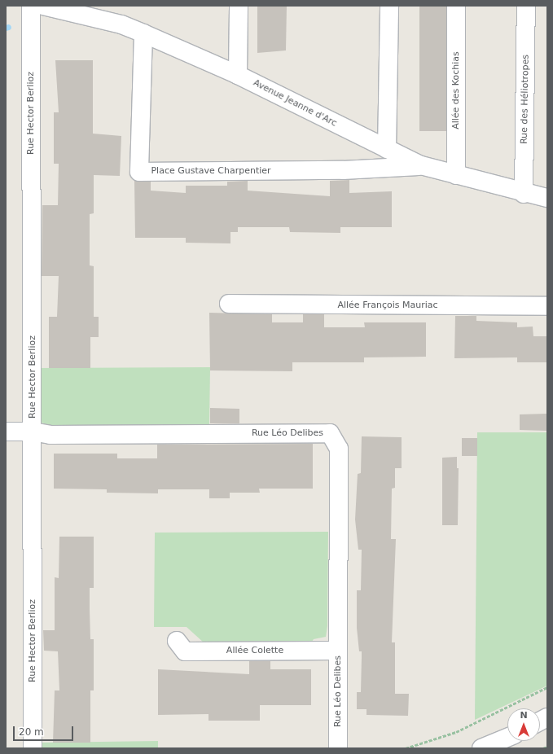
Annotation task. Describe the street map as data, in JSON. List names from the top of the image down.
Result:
{
  "streets": {
    "street": [
      "Allée des Kochias",
      "Rue des Héliotropes",
      "Avenue Jeanne d'Arc",
      "Rue Hector Berlioz",
      "Place Gustave Charpentier",
      "Allée François Mauriac",
      "Rue Léo Delibes",
      "Allée Colette"
    ]
  },
  "crossings": [
    ["Allée des Kochias", "Avenue Jeanne d'Arc"],
    ["Rue des Héliotropes", "Avenue Jeanne d'Arc"],
    ["Avenue Jeanne d'Arc", "Place Gustave Charpentier"],
    ["Rue Hector Berlioz", "Rue Léo Delibes"],
    ["Rue Léo Delibes", "Allée Colette"]
  ],
  "scale_bar": "20 m",
  "north": "top"
}
